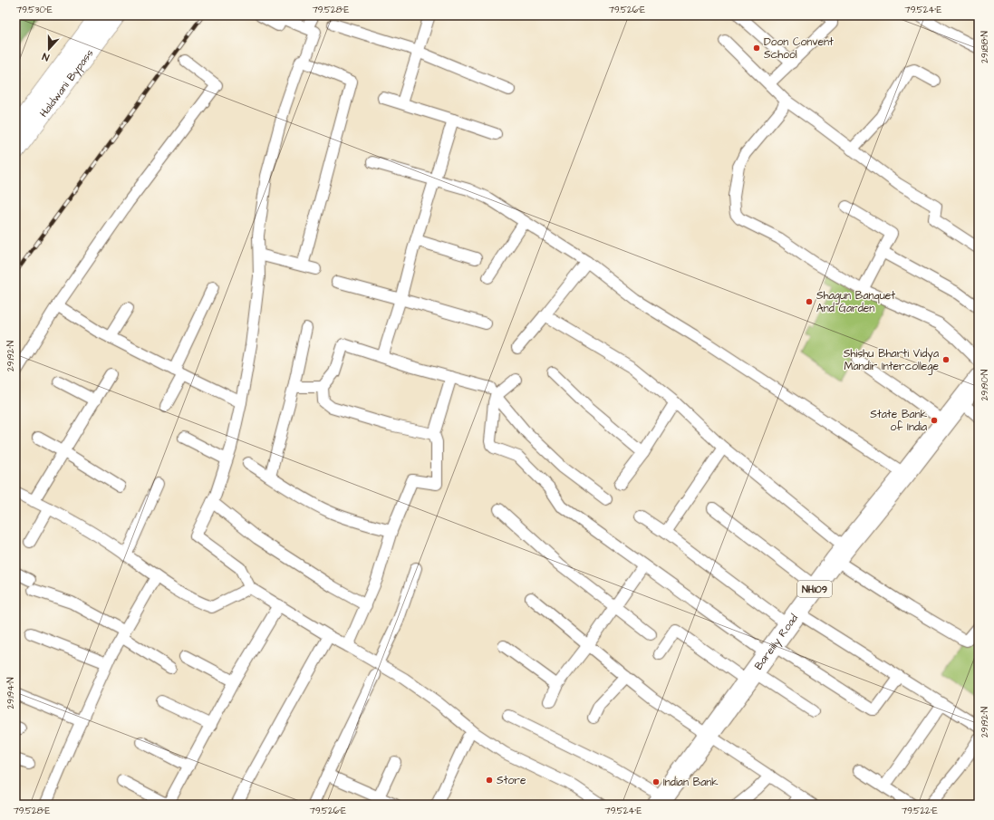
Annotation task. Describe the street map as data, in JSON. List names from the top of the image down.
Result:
{
  "streets": {
    "highway": ["NH109", "Bareilly Road"],
    "main road": ["Haldwani Bypass"]
  },
  "places": [
    "Doon Convent School",
    "Shagun Banquet And Garden",
    "Shishu Bharti Vidya Mandir Intercollege",
    "State Bank of India",
    "Store",
    "Indian Bank"
  ],
  "north": "bottom",
  "coordinates": [
    "79.530°E",
    "79.528°E",
    "79.526°E",
    "79.524°E",
    "29.188°N",
    "29.192°N",
    "29.190°N",
    "29.194°N",
    "79.522°E"
  ]
}
